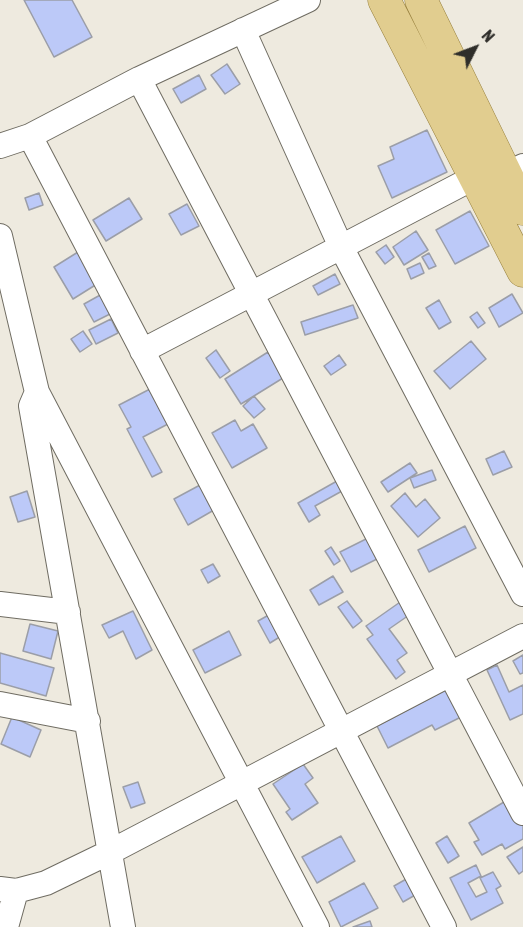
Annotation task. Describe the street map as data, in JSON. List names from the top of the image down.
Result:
{
  "north": "top right"
}
